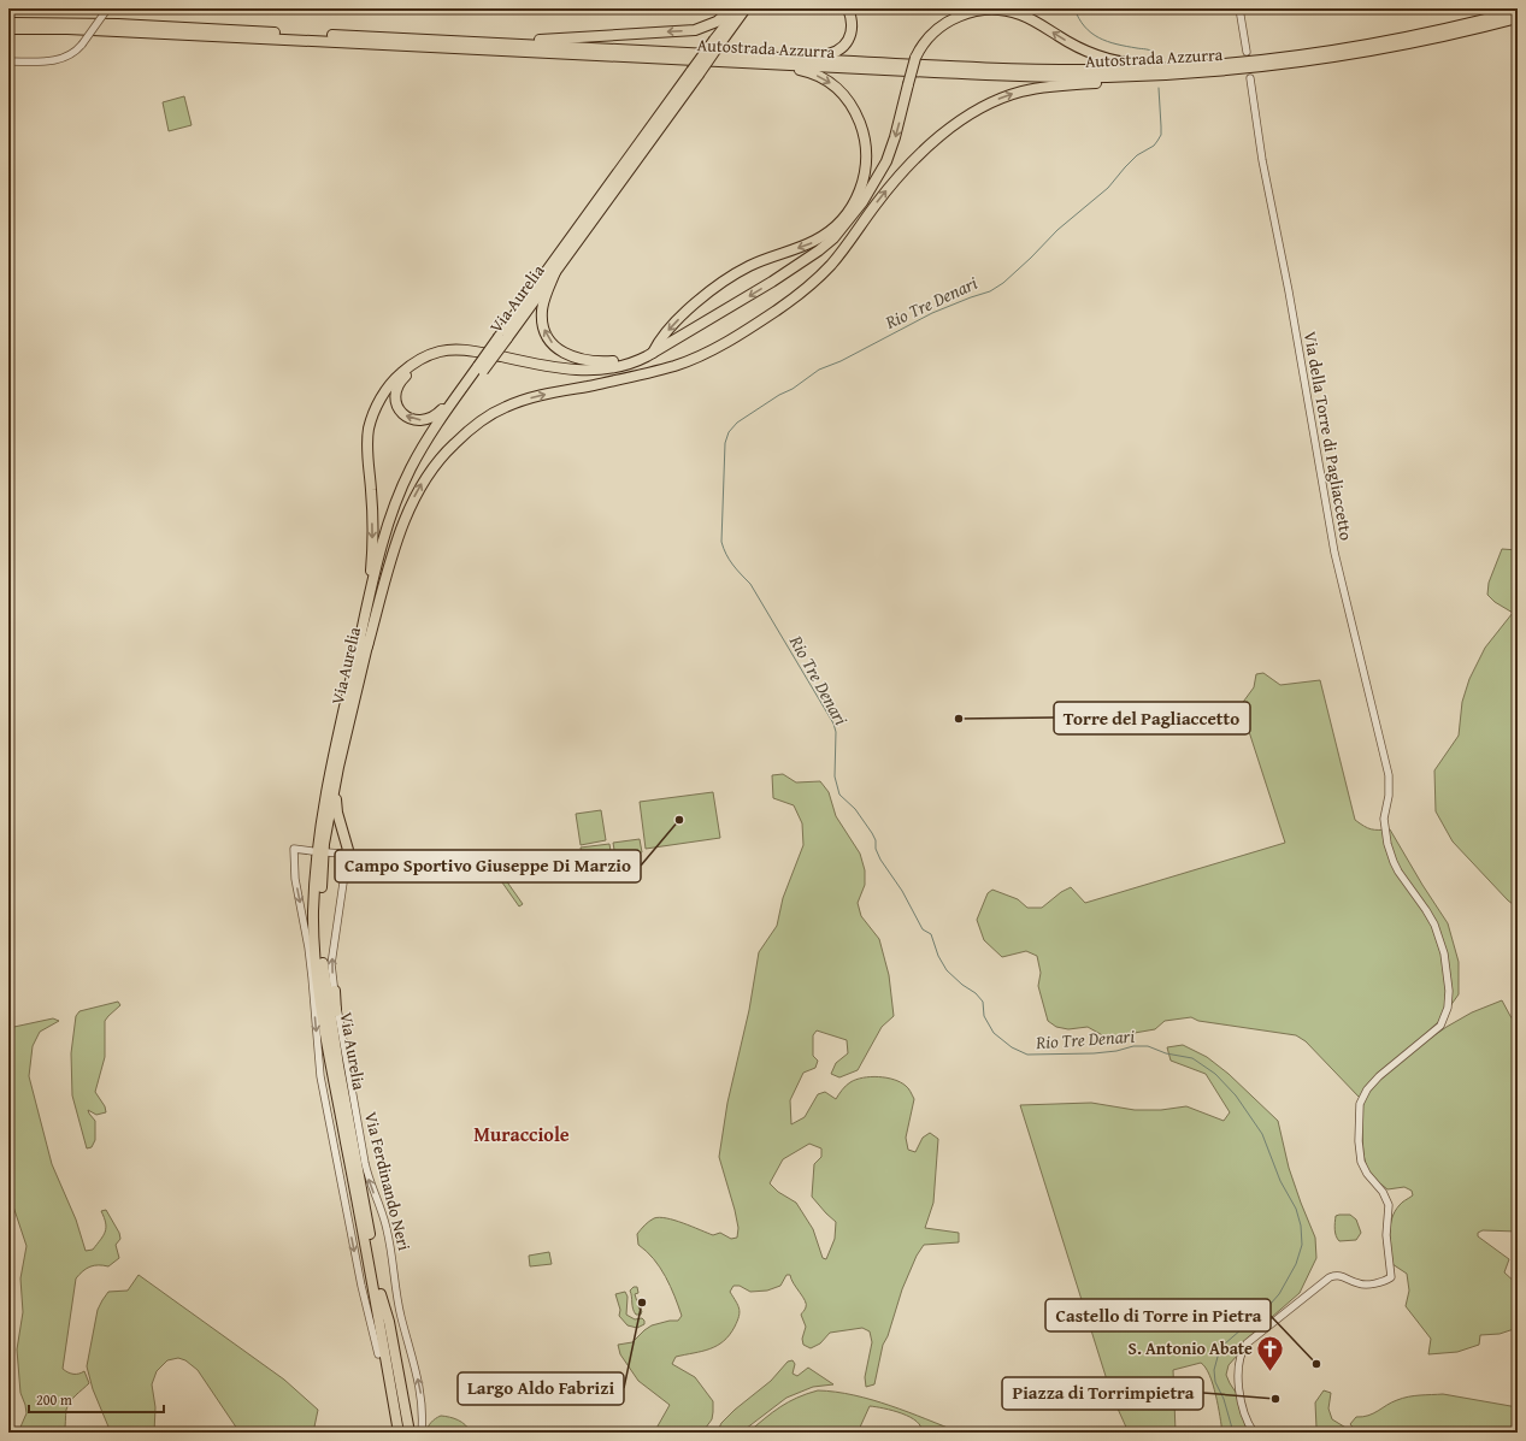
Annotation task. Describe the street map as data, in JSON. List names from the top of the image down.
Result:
{
  "streets": {
    "highway": ["Autostrada Azzurra", "Via Aurelia"],
    "street": ["Via della Torre di Pagliaccetto", "Via Ferdinando Neri"]
  },
  "districts": ["Muracciole"],
  "water": ["Rio Tre Denari"],
  "places": {
    "other": [
      "Torre del Pagliaccetto",
      "Campo Sportivo Giuseppe Di Marzio",
      "Largo Aldo Fabrizi",
      "Castello di Torre in Pietra",
      "Piazza di Torrimpietra"
    ],
    "church": ["S. Antonio Abate"]
  },
  "scale_bar": "200 m"
}
